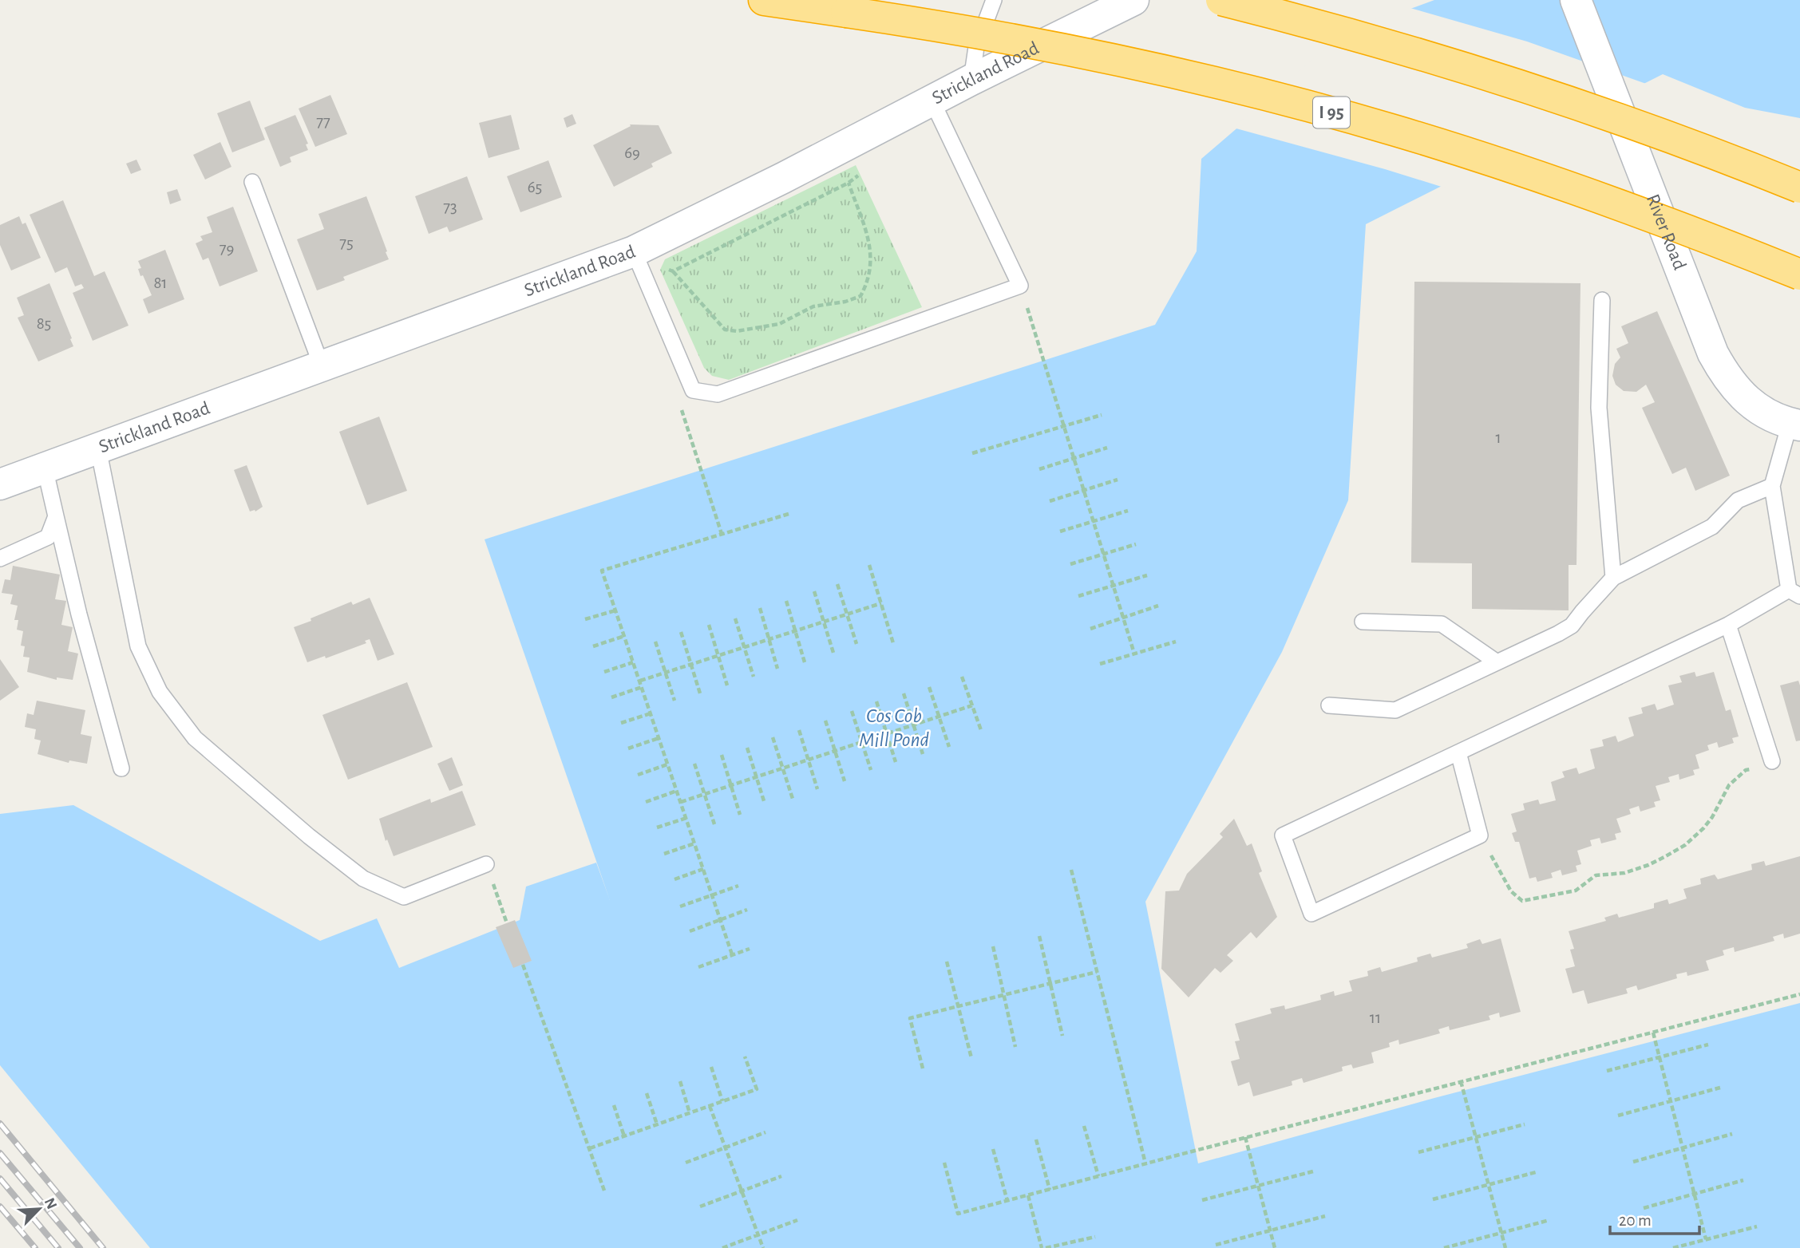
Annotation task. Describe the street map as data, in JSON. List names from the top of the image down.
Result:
{
  "streets": {
    "highway": ["I 95"],
    "main road": ["Strickland Road", "River Road"]
  },
  "water": ["Cos Cob Mill Pond"],
  "house_numbers": [
    "77",
    "69",
    "65",
    "73",
    "75",
    "79",
    "81",
    "85",
    "1",
    "11"
  ],
  "scale_bar": "20 m",
  "north": "top right"
}
